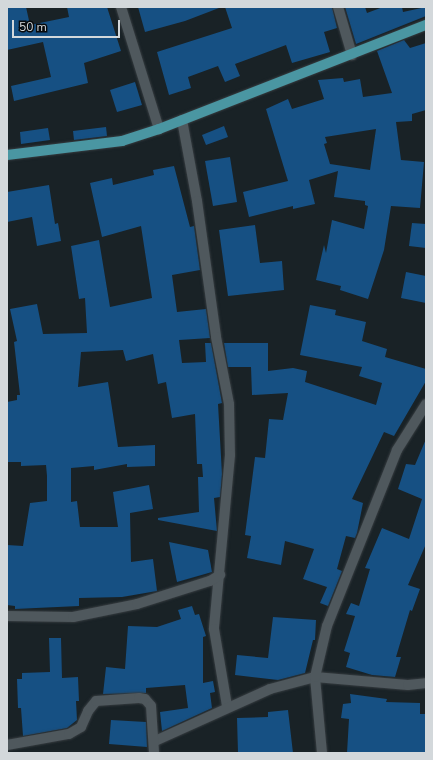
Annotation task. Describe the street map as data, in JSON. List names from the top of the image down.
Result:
{
  "scale_bar": "50 m"
}
